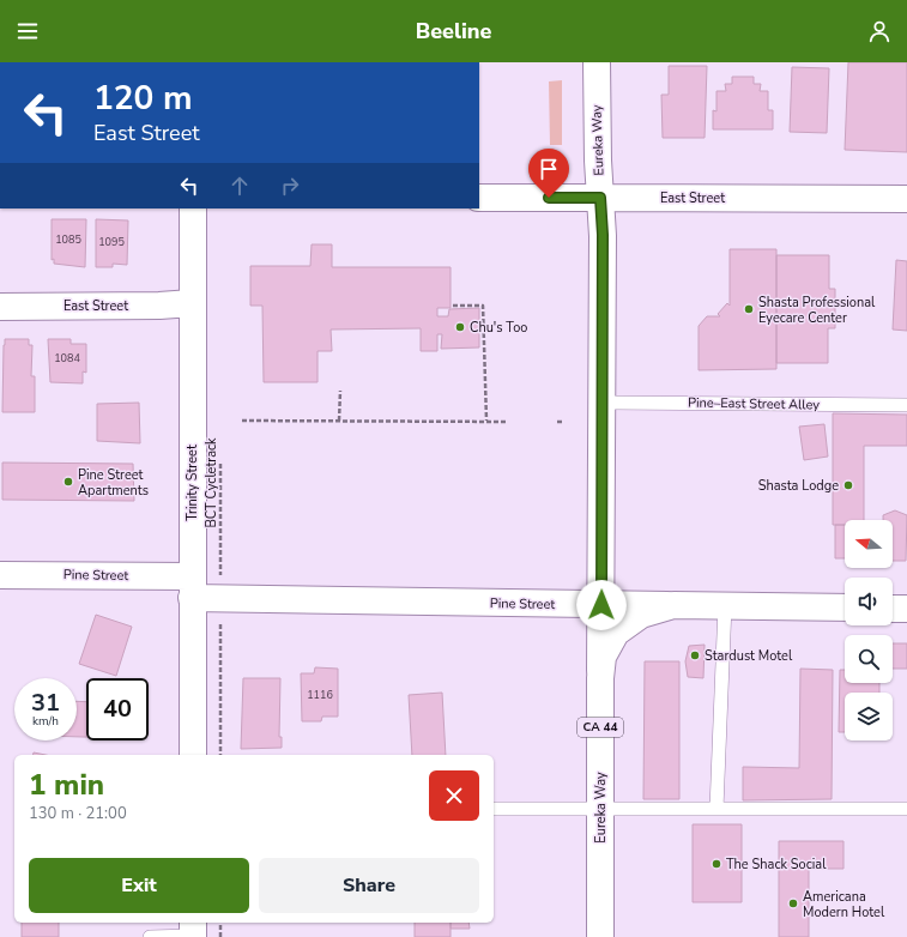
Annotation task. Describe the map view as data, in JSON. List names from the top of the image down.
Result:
{
  "streets": {
    "main road": [
      "Eureka Way",
      "East Street",
      "Trinity Street",
      "Pine Street",
      "CA 44"
    ],
    "lane": ["Pine–East Street Alley"],
    "path": ["BCT Cycletrack"]
  },
  "crossings": [
    ["Eureka Way", "East Street"],
    ["Eureka Way", "Pine–East Street Alley"],
    ["Eureka Way", "Pine Street"],
    ["East Street", "Trinity Street"],
    ["Trinity Street", "Pine Street"],
    ["BCT Cycletrack", "Pine Street"]
  ],
  "places": [
    "Shasta Professional Eyecare Center",
    "Chu's Too",
    "Pine Street Apartments",
    "Shasta Lodge",
    "Stardust Motel",
    "The Shack Social",
    "Americana Modern Hotel"
  ],
  "house_numbers": [
    "1085",
    "1095",
    "1084",
    "1116"
  ],
  "north": "left",
  "page": {
    "header": "Beeline",
    "turn": ["120 m", "East Street"],
    "speed": "31 km/h",
    "limit": "40",
    "heading": ["1 min", "130 m · 21:00"],
    "buttons": ["Exit", "Share"]
  }
}
